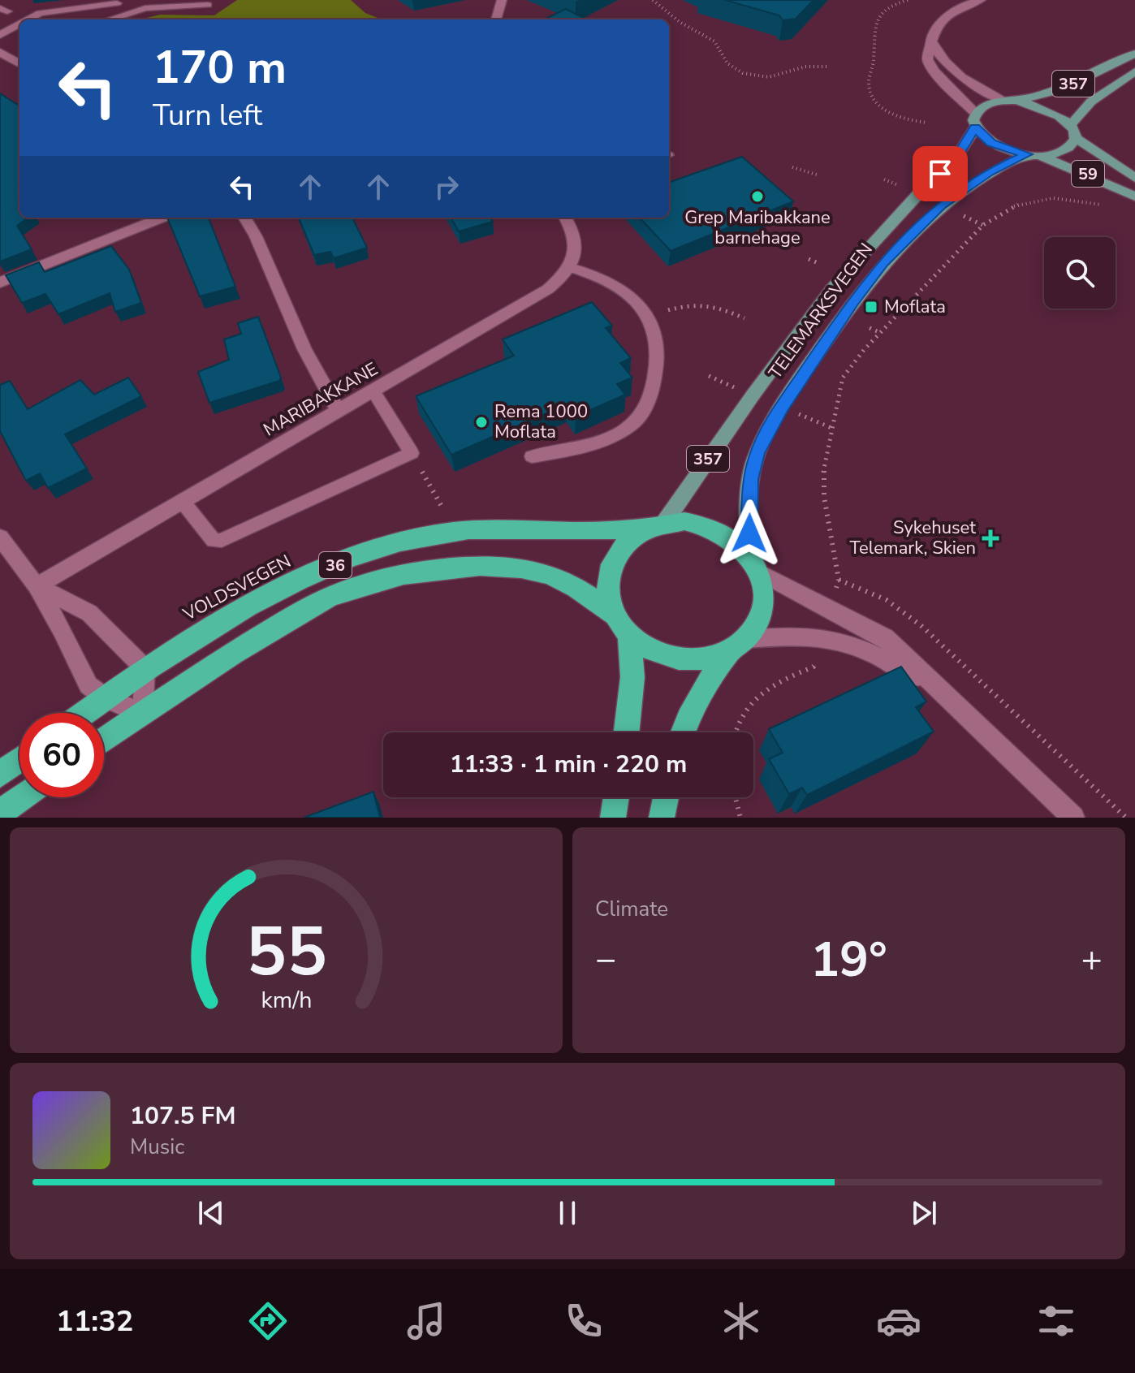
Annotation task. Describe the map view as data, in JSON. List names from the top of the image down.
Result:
{
  "streets": {
    "highway": ["36", "VOLDSVEGEN"],
    "main road": ["357", "59", "TELEMARKSVEGEN"],
    "street": ["MARIBAKKANE"]
  },
  "crossings": [
    ["357", "59"],
    ["357", "TELEMARKSVEGEN"],
    ["59", "TELEMARKSVEGEN"],
    ["TELEMARKSVEGEN", "36"],
    ["TELEMARKSVEGEN", "VOLDSVEGEN"],
    ["36", "VOLDSVEGEN"]
  ],
  "places": {
    "other": ["Grep Maribakkane barnehage", "Rema 1000 Moflata"],
    "transit": ["Moflata"],
    "health": ["Sykehuset Telemark, Skien"]
  },
  "page": {
    "turn": ["170 m", "Turn left"],
    "limit": "60",
    "trip": "11:33 · 1 min · 220 m",
    "tile": "Climate",
    "heat": ["−", "19°", "+"],
    "song": ["107.5 FM", "Music"],
    "tabs": "11:32",
    "gauge": ["55", "km/h"]
  }
}
